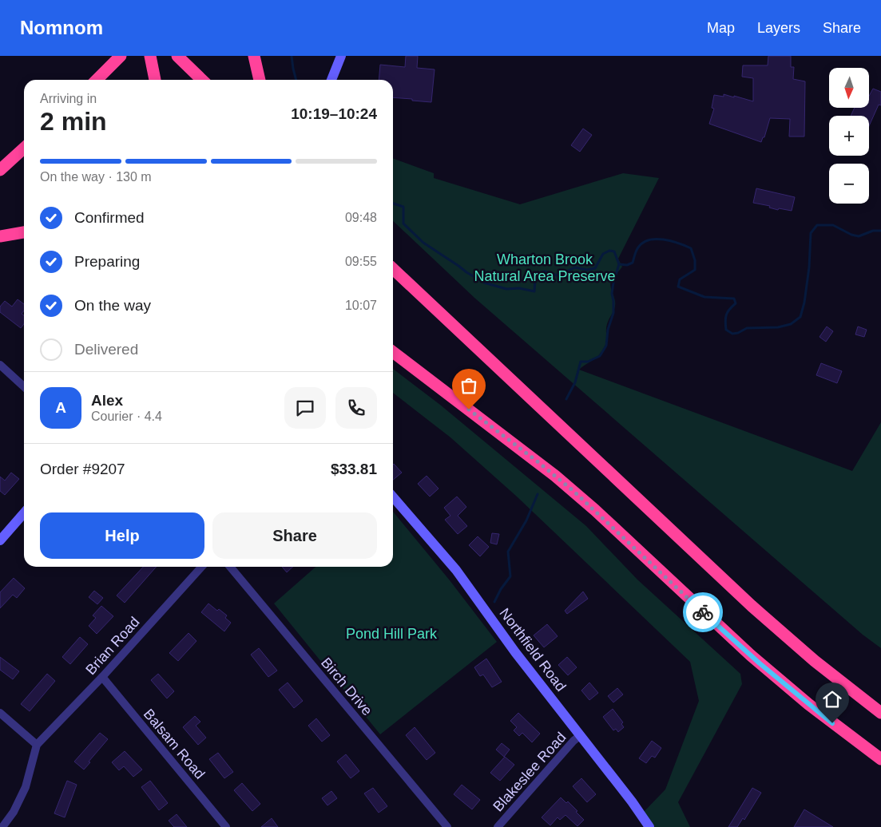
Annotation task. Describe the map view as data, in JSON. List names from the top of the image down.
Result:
{
  "streets": {
    "street": [
      "Brian Road",
      "Northfield Road",
      "Birch Drive",
      "Balsam Road",
      "Blakeslee Road"
    ]
  },
  "crossings": [
    ["Brian Road", "Balsam Road"],
    ["Northfield Road", "Blakeslee Road"]
  ],
  "parks": ["Wharton Brook Natural Area Preserve", "Pond Hill Park"],
  "north": "bottom",
  "page": {
    "header": "Nomnom",
    "nav": ["Map", "Layers", "Share"],
    "map_buttons": ["+", "−"],
    "heading": ["2 min", "Arriving in", "10:19–10:24"],
    "panel": [
      "Alex",
      "Courier · 4.4",
      "Order #9207",
      "$33.81"
    ],
    "bar": "On the way · 130 m",
    "list": [
      ["Confirmed", "09:48"],
      ["Preparing", "09:55"],
      ["On the way", "10:07"],
      "Delivered"
    ],
    "round": "A",
    "buttons": ["Help", "Share"]
  }
}
